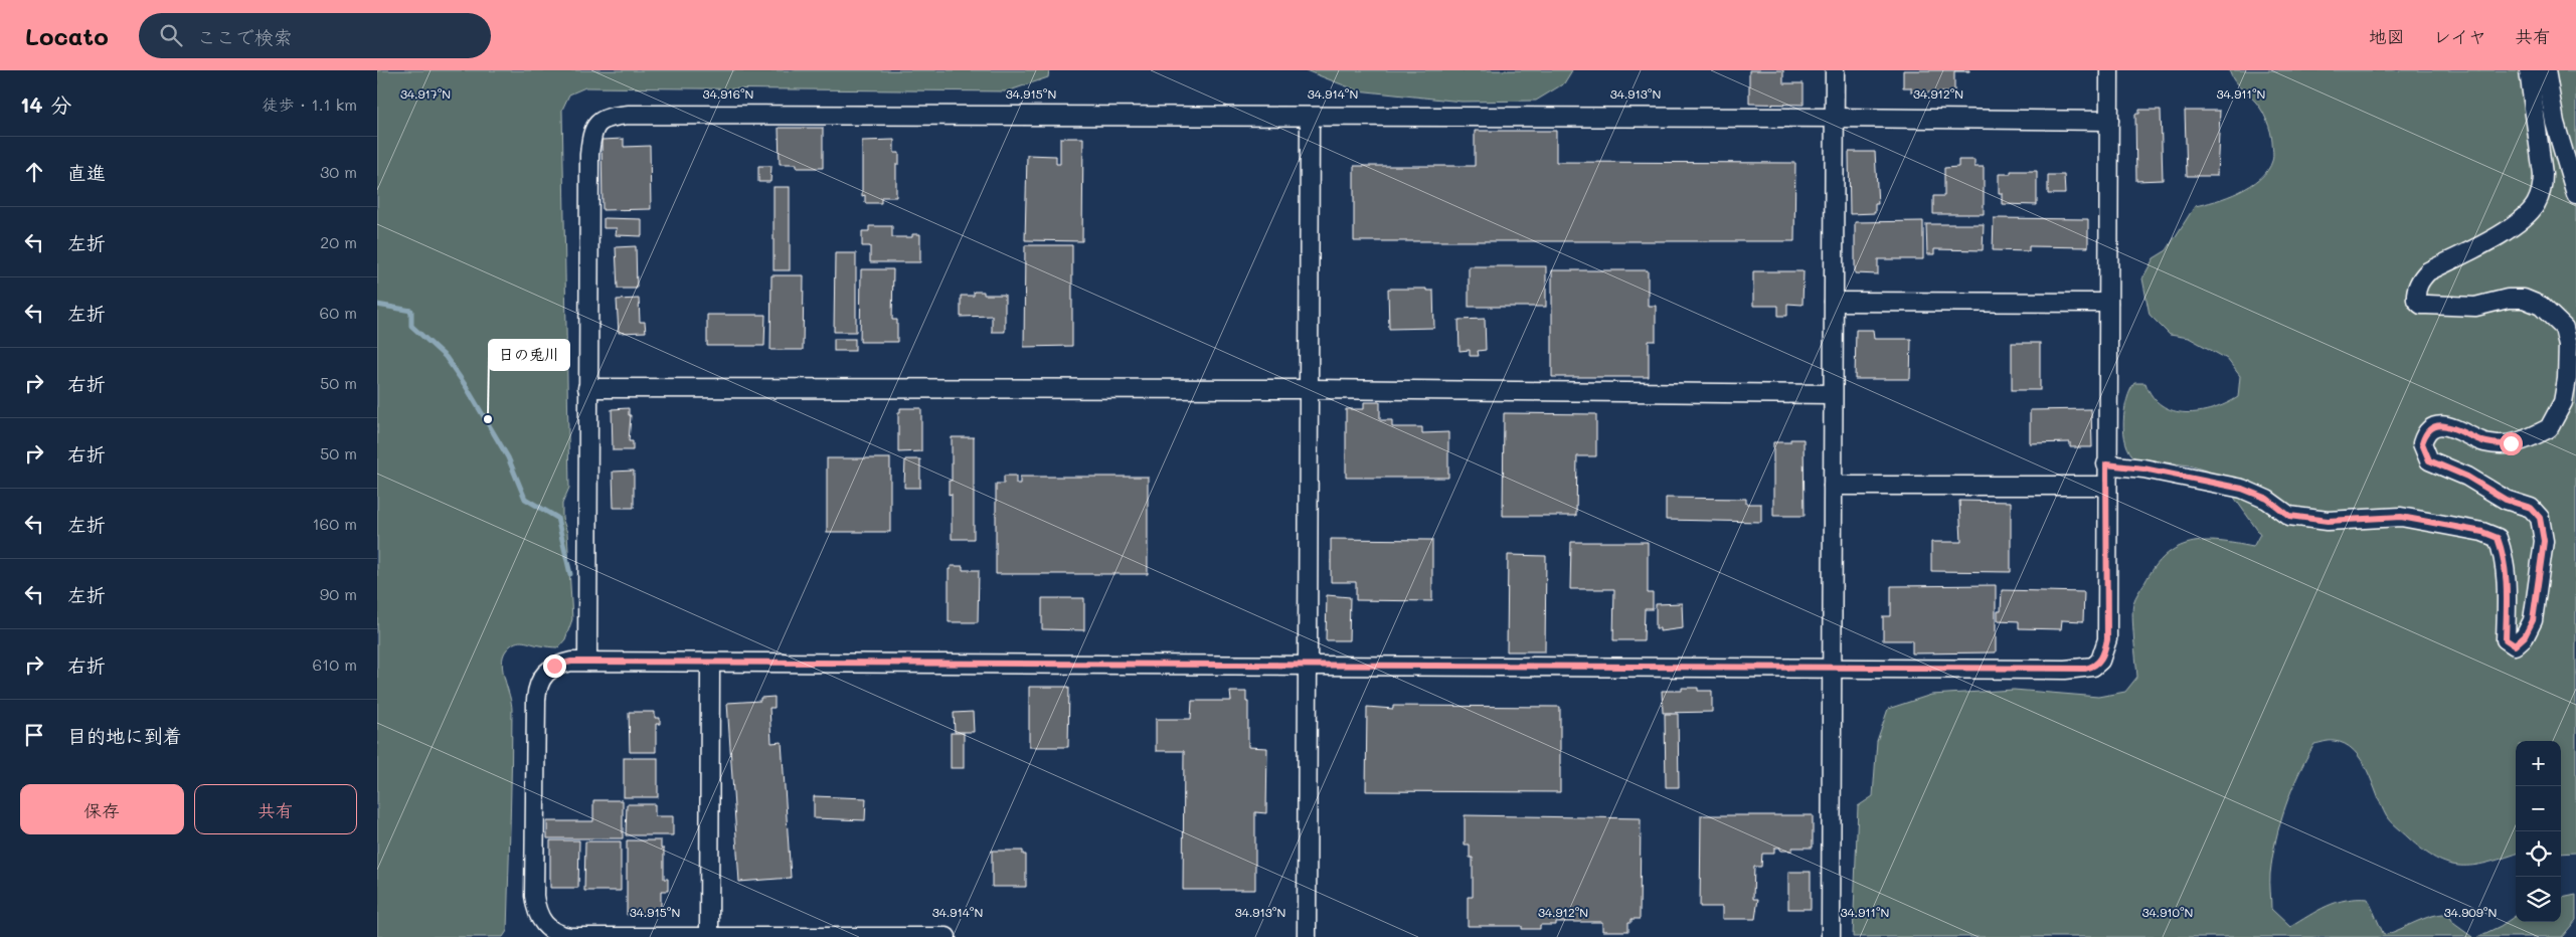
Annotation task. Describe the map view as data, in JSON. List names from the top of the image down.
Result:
{
  "places": ["日の兎川"],
  "page": {
    "header": "Locato",
    "search": "ここで検索",
    "nav": ["地図", "レイヤ", "共有"],
    "heading": ["14 分", "徒歩 · 1.1 km"],
    "list": [
      ["直進", "30 m"],
      ["左折", "20 m"],
      ["左折", "60 m"],
      ["右折", "50 m"],
      ["右折", "50 m"],
      ["左折", "160 m"],
      ["左折", "90 m"],
      ["右折", "610 m"],
      "目的地に到着"
    ],
    "map_buttons": ["+", "−"],
    "buttons": ["保存", "共有"]
  },
  "coordinates": [
    "34.915°N",
    "34.914°N",
    "34.913°N",
    "34.911°N",
    "34.917°N",
    "34.916°N",
    "34.912°N",
    "34.910°N",
    "34.909°N"
  ]
}
